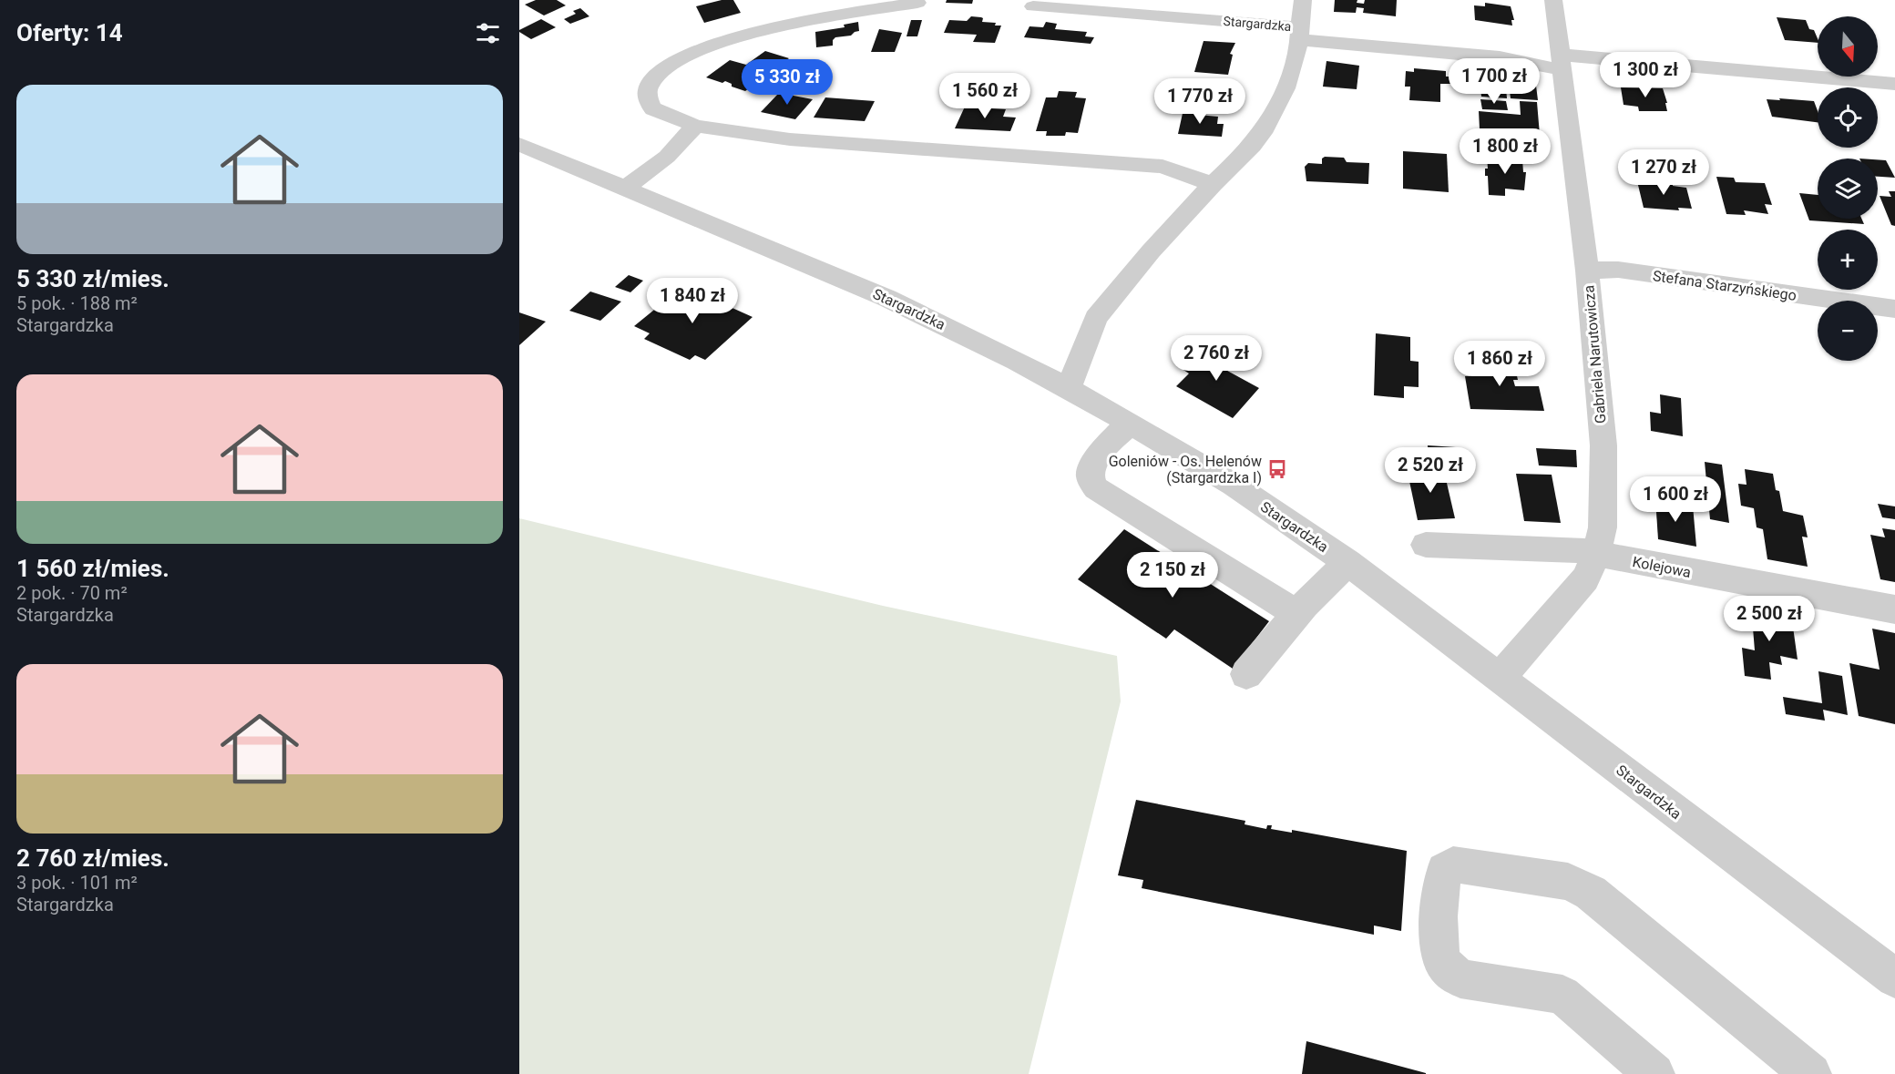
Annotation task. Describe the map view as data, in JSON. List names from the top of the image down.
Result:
{
  "streets": {
    "street": [
      "Stargardzka",
      "Stefana Starzyńskiego",
      "Gabriela Narutowicza",
      "Kolejowa"
    ]
  },
  "crossings": [
    ["Stargardzka", "Gabriela Narutowicza"],
    ["Stefana Starzyńskiego", "Gabriela Narutowicza"],
    ["Gabriela Narutowicza", "Kolejowa"]
  ],
  "places": {
    "bus stop": ["Goleniów - Os. Helenów (Stargardzka I)"]
  },
  "north": "bottom",
  "page": {
    "heading": "Oferty: 14",
    "map_buttons": ["+", "−"],
    "price": [
      "1 300 zł",
      "1 700 zł",
      "5 330 zł",
      "1 560 zł",
      "1 770 zł",
      "1 800 zł",
      "1 270 zł",
      "1 840 zł",
      "2 760 zł",
      "1 860 zł",
      "2 520 zł",
      "1 600 zł",
      "2 150 zł",
      "2 500 zł"
    ],
    "list": [
      {
        "name": "5 330 zł/mies.",
        "note": "5 pok. · 188 m² · Stargardzka"
      },
      {
        "name": "1 560 zł/mies.",
        "note": "2 pok. · 70 m² · Stargardzka"
      },
      {
        "name": "2 760 zł/mies.",
        "note": "3 pok. · 101 m² · Stargardzka"
      }
    ]
  }
}
